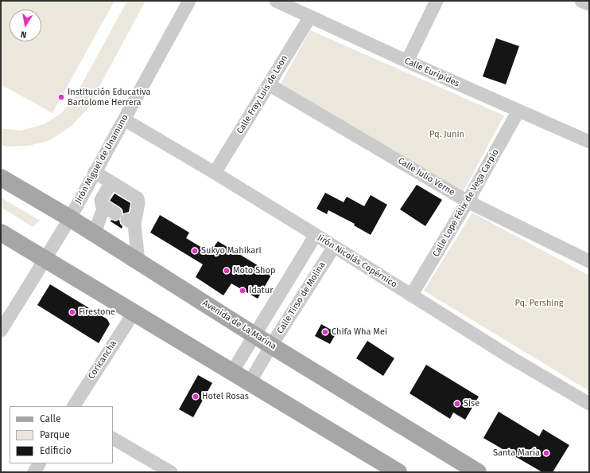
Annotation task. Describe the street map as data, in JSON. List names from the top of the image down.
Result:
{
  "streets": {
    "main road": ["Avenida de La Marina"],
    "street": [
      "Calle Euripides",
      "Calle Fray Luis de Leon",
      "Jirón Miguel de Unamuno",
      "Calle Julio Verne",
      "Calle Lope Félix de Vega Carpio",
      "Jirón Nicolás Copérnico",
      "Calle Tirso de Molina",
      "Coricancha"
    ]
  },
  "crossings": [
    ["Calle Euripides", "Calle Fray Luis de Leon"],
    ["Calle Euripides", "Calle Lope Félix de Vega Carpio"],
    ["Calle Fray Luis de Leon", "Calle Julio Verne"],
    ["Calle Fray Luis de Leon", "Jirón Nicolás Copérnico"],
    ["Jirón Miguel de Unamuno", "Jirón Nicolás Copérnico"],
    ["Jirón Miguel de Unamuno", "Avenida de La Marina"],
    ["Calle Julio Verne", "Calle Lope Félix de Vega Carpio"],
    ["Calle Lope Félix de Vega Carpio", "Jirón Nicolás Copérnico"],
    ["Jirón Nicolás Copérnico", "Calle Tirso de Molina"],
    ["Calle Tirso de Molina", "Avenida de La Marina"]
  ],
  "parks": ["Pq. Junin", "Pq. Pershing"],
  "places": [
    "Institución Educativa Bartolome Herrera",
    "Sukyo Mahikari",
    "Moto Shop",
    "Idatur",
    "Firestone",
    "Chifa Wha Mei",
    "Hotel Rosas",
    "Sise",
    "Santa María"
  ],
  "legend": ["Calle", "Parque", "Edificio"],
  "north": "bottom"
}
